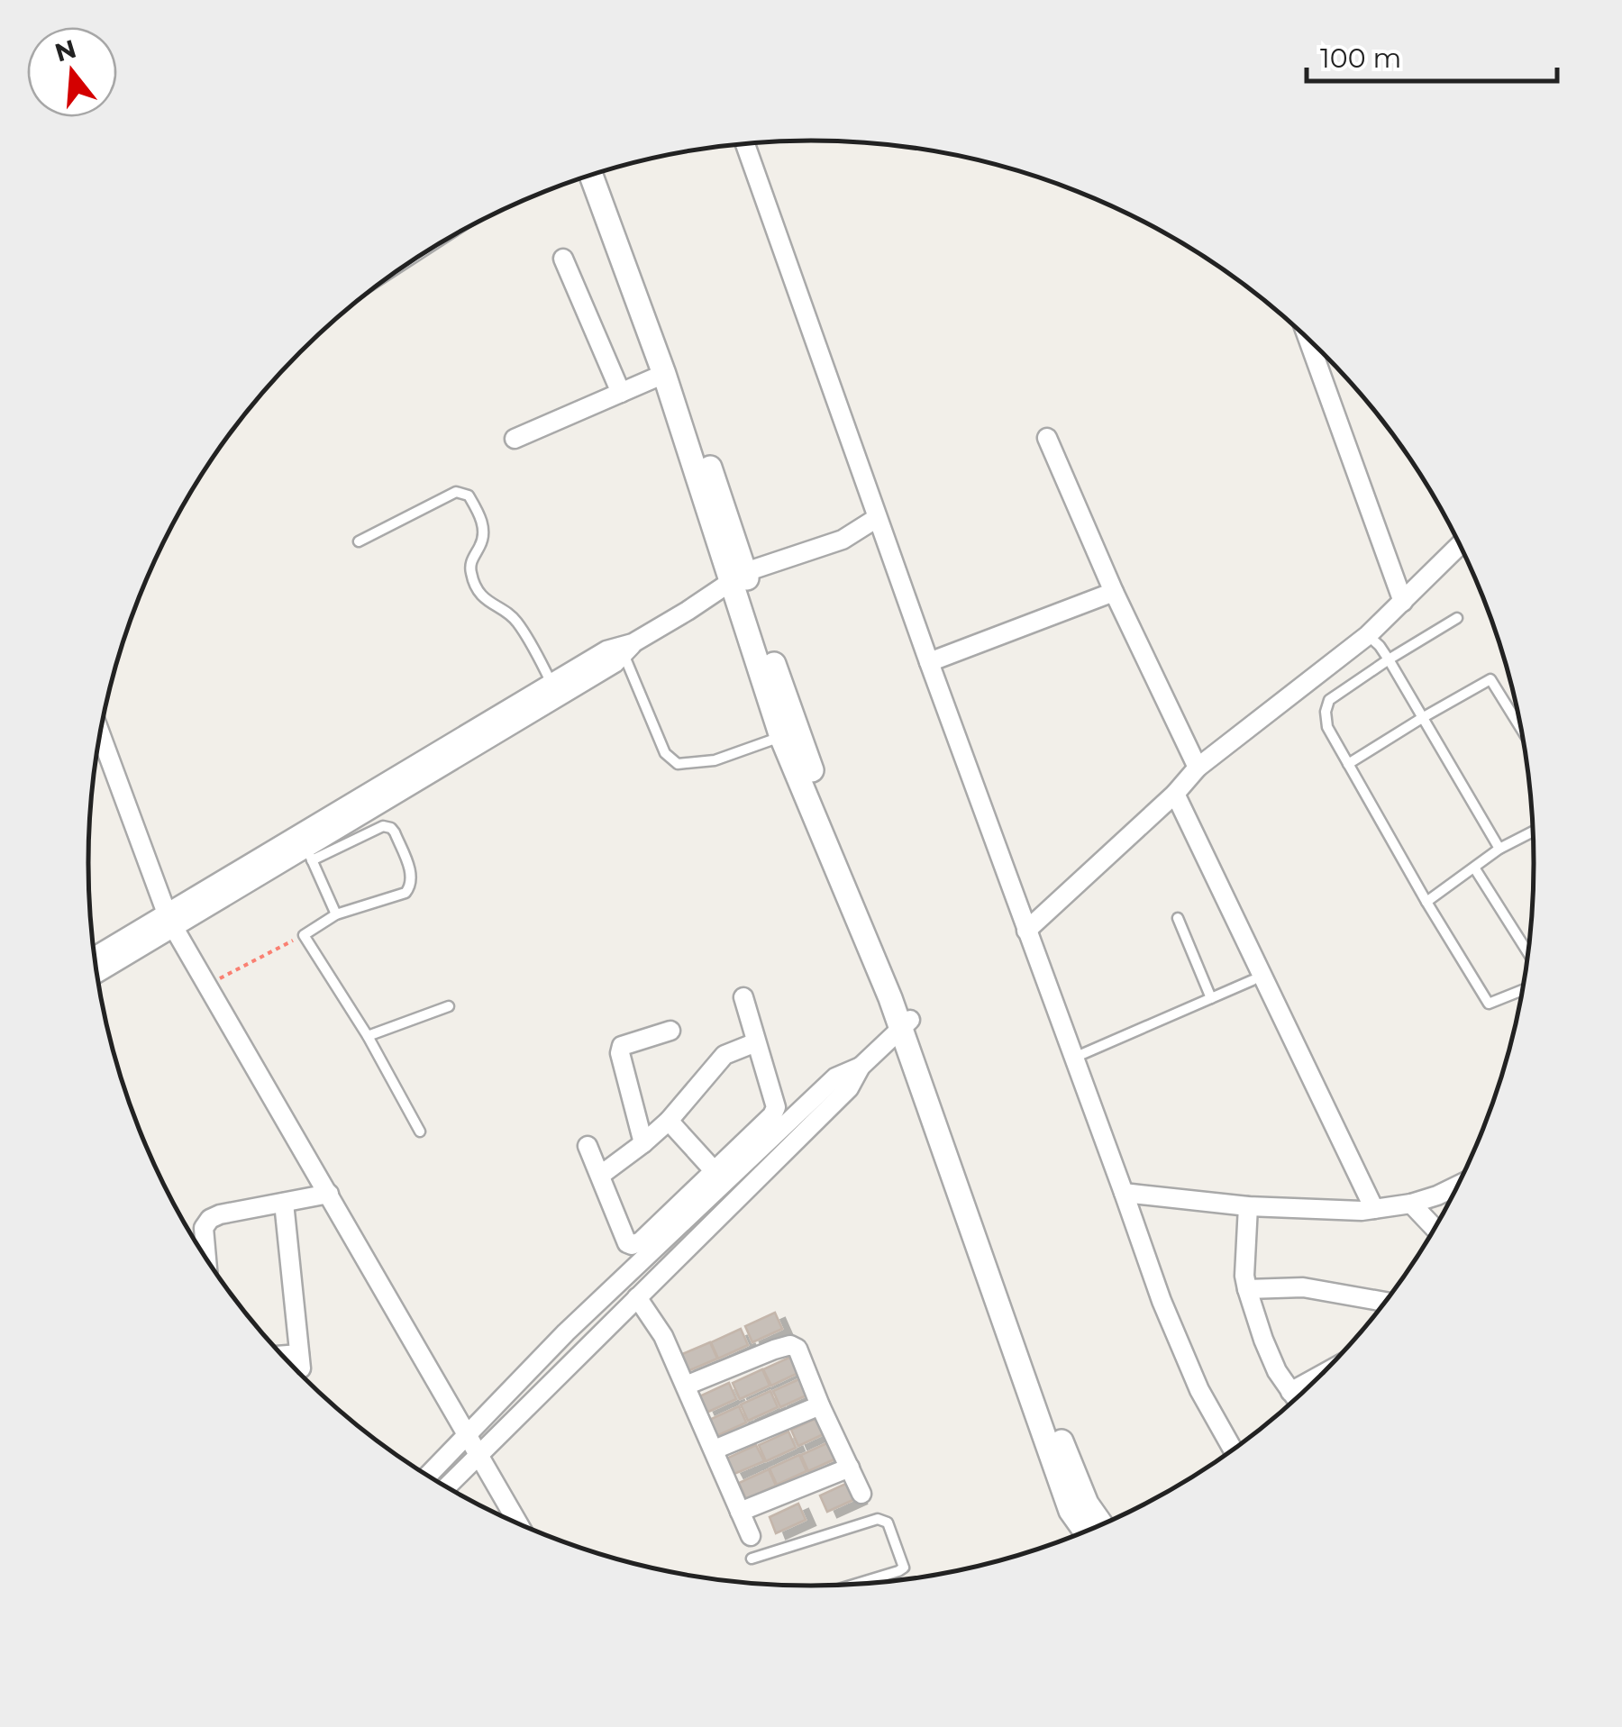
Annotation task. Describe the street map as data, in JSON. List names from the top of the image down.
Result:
{
  "scale_bar": "100 m",
  "north": "top"
}
